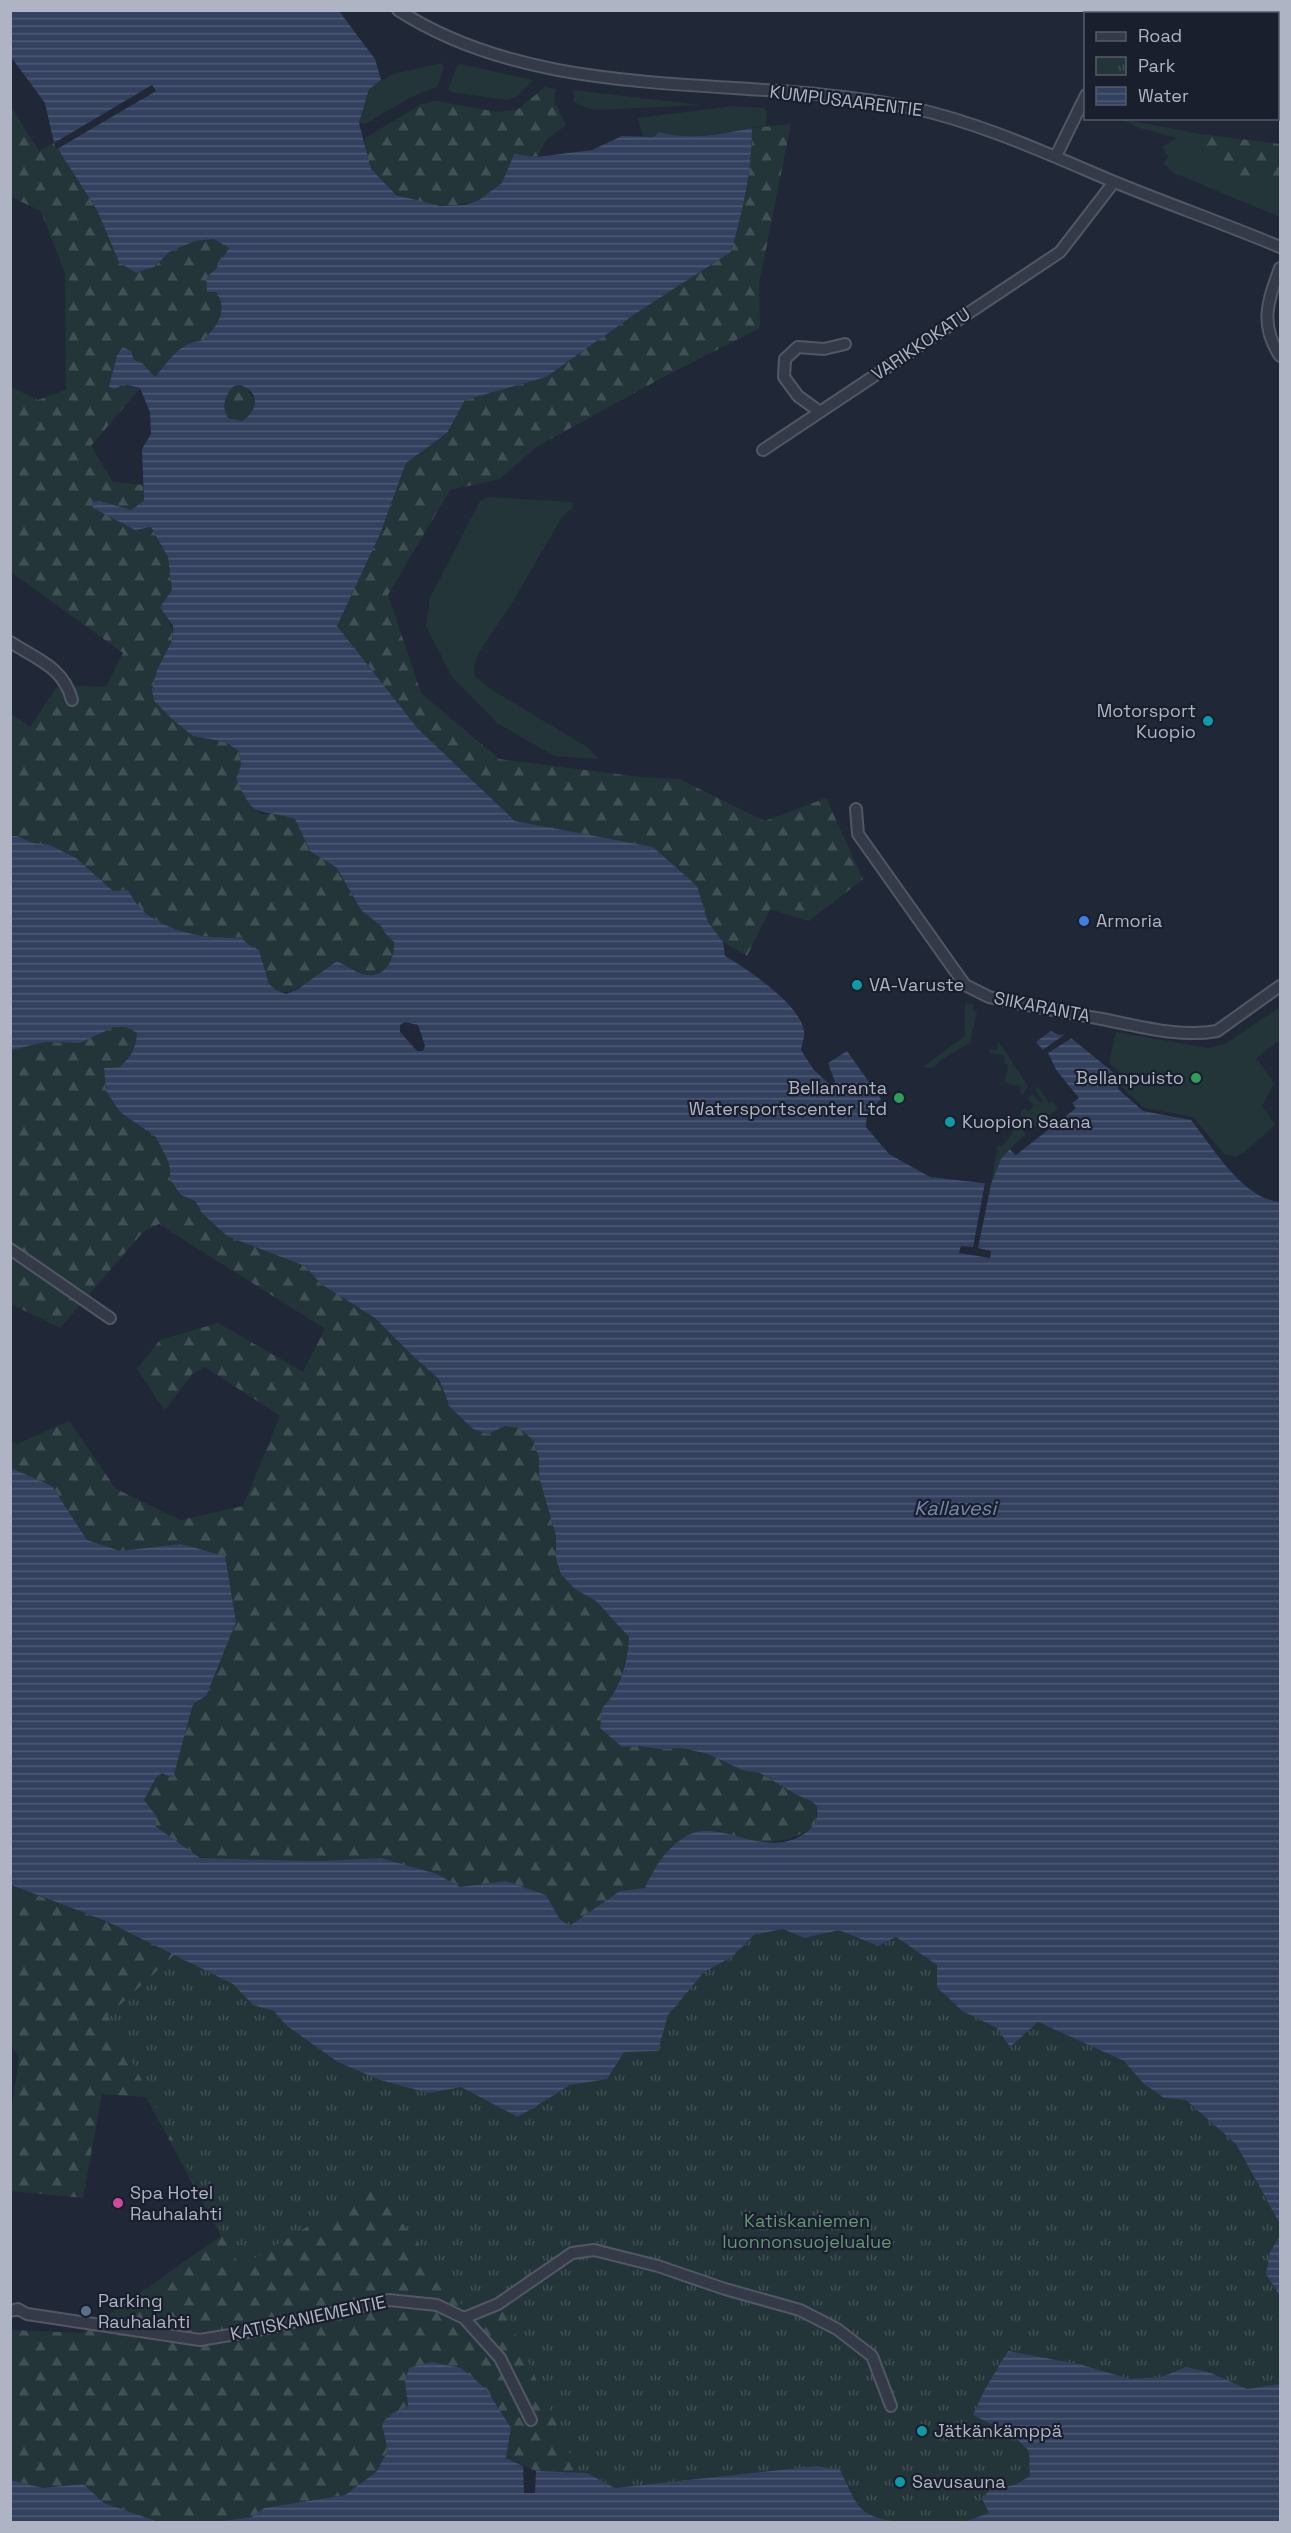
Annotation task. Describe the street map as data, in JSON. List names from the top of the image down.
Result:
{
  "streets": {
    "street": [
      "KUMPUSAARENTIE",
      "VARIKKOKATU",
      "SIIKARANTA",
      "KATISKANIEMENTIE"
    ]
  },
  "crossings": [
    ["KUMPUSAARENTIE", "VARIKKOKATU"]
  ],
  "water": ["Kallavesi"],
  "parks": ["Katiskaniemen luonnonsuojelualue"],
  "places": [
    "Motorsport Kuopio",
    "Armoria",
    "VA-Varuste",
    "Bellanpuisto",
    "Bellanranta Watersportscenter Ltd",
    "Kuopion Saana",
    "Spa Hotel Rauhalahti",
    "Parking Rauhalahti",
    "Jätkänkämppä",
    "Savusauna"
  ],
  "legend": ["Road", "Park", "Water"]
}
